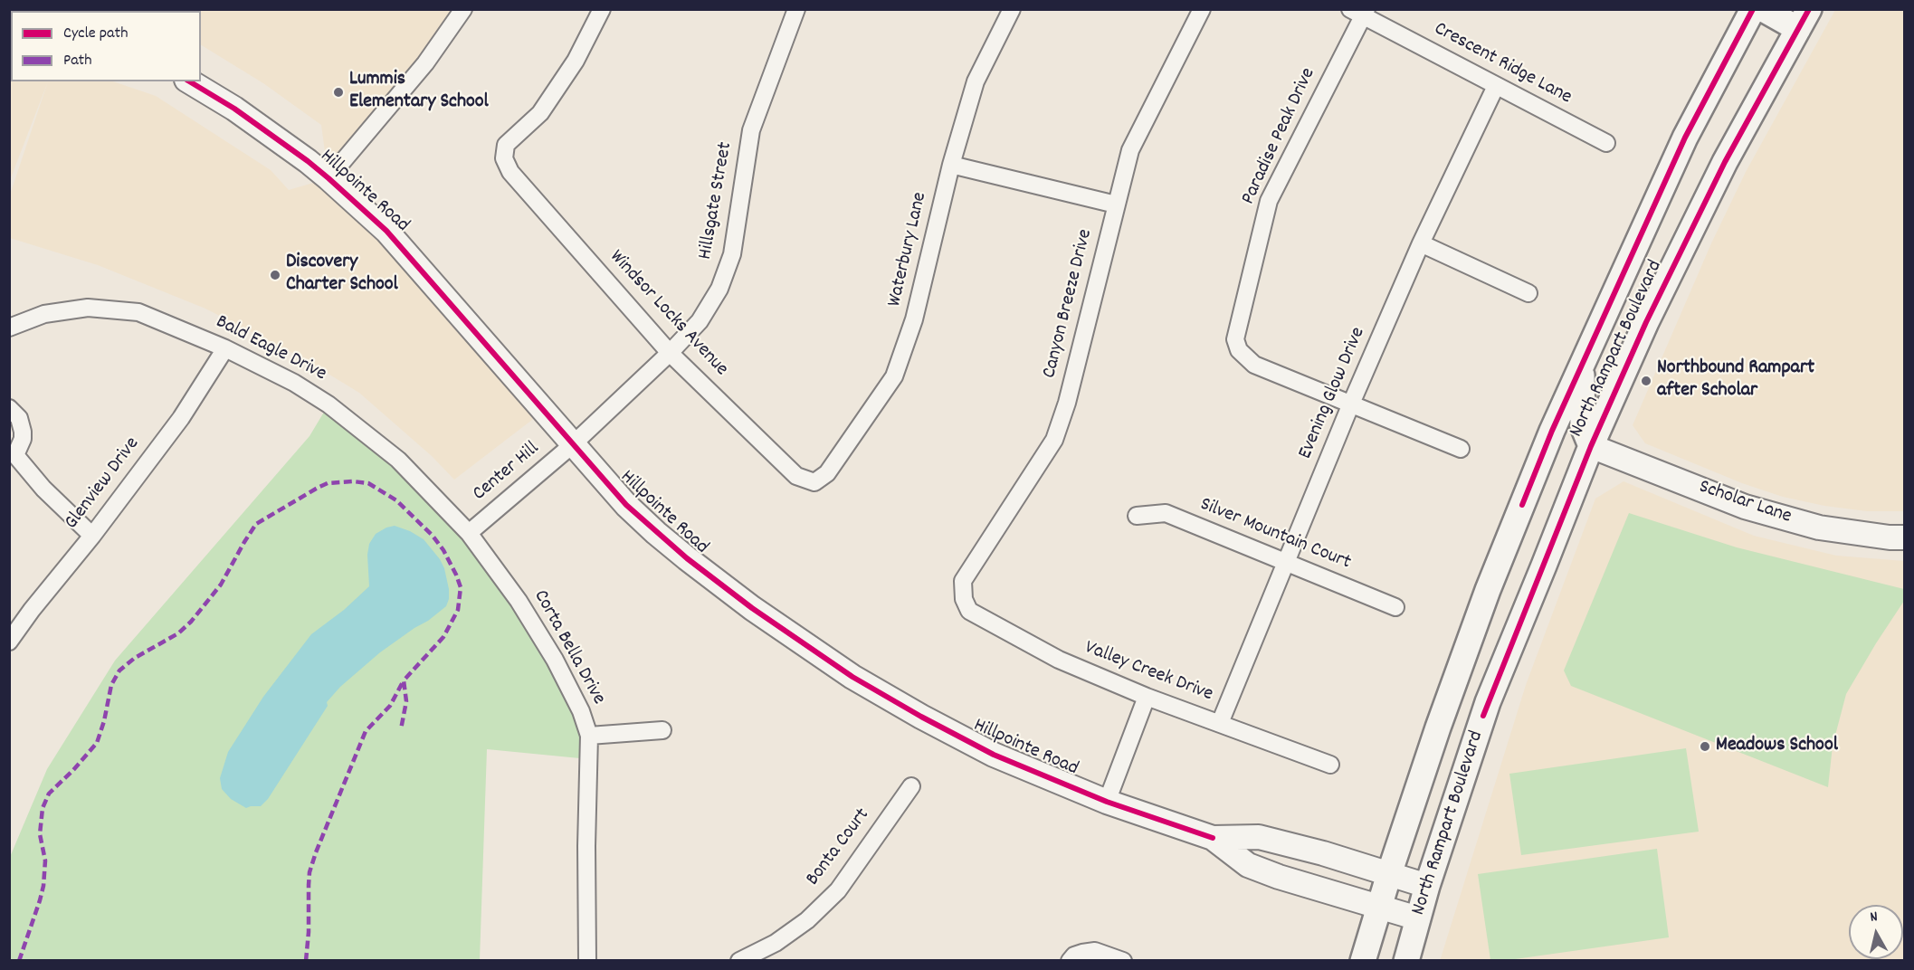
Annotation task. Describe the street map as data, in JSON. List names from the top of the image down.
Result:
{
  "streets": {
    "main road": ["North Rampart Boulevard"],
    "street": [
      "Crescent Ridge Lane",
      "Paradise Peak Drive",
      "Hillpointe Road",
      "Hillsgate Street",
      "Waterbury Lane",
      "Canyon Breeze Drive",
      "Windsor Locks Avenue",
      "Bald Eagle Drive",
      "Evening Glow Drive",
      "Center Hill",
      "Glenview Drive",
      "Scholar Lane",
      "Silver Mountain Court",
      "Corta Bella Drive",
      "Valley Creek Drive",
      "Bonta Court"
    ]
  },
  "crossings": [
    ["Crescent Ridge Lane", "Paradise Peak Drive"],
    ["Crescent Ridge Lane", "Evening Glow Drive"],
    ["Paradise Peak Drive", "Evening Glow Drive"],
    ["Hillpointe Road", "Hillsgate Street"],
    ["Hillpointe Road", "North Rampart Boulevard"],
    ["Hillpointe Road", "Center Hill"],
    ["Hillsgate Street", "Windsor Locks Avenue"],
    ["Hillsgate Street", "Center Hill"],
    ["Waterbury Lane", "Windsor Locks Avenue"],
    ["Canyon Breeze Drive", "Valley Creek Drive"],
    ["Bald Eagle Drive", "Center Hill"],
    ["Bald Eagle Drive", "Glenview Drive"],
    ["Bald Eagle Drive", "Corta Bella Drive"],
    ["North Rampart Boulevard", "Scholar Lane"],
    ["Evening Glow Drive", "Silver Mountain Court"],
    ["Evening Glow Drive", "Valley Creek Drive"],
    ["Center Hill", "Corta Bella Drive"]
  ],
  "places": [
    "Lummis Elementary School",
    "Discovery Charter School",
    "Northbound Rampart after Scholar",
    "Meadows School"
  ],
  "legend": ["Cycle path", "Path"],
  "north": "top"
}
